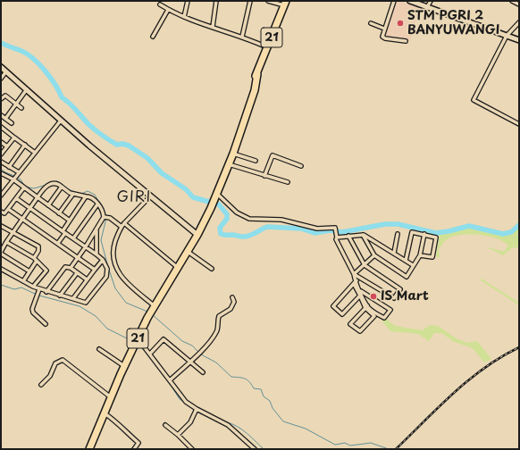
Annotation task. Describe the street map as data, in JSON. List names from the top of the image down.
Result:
{
  "streets": {
    "highway": ["21"]
  },
  "districts": ["GIRI"],
  "places": ["STM PGRI 2 BANYUWANGI", "IS Mart"]
}
